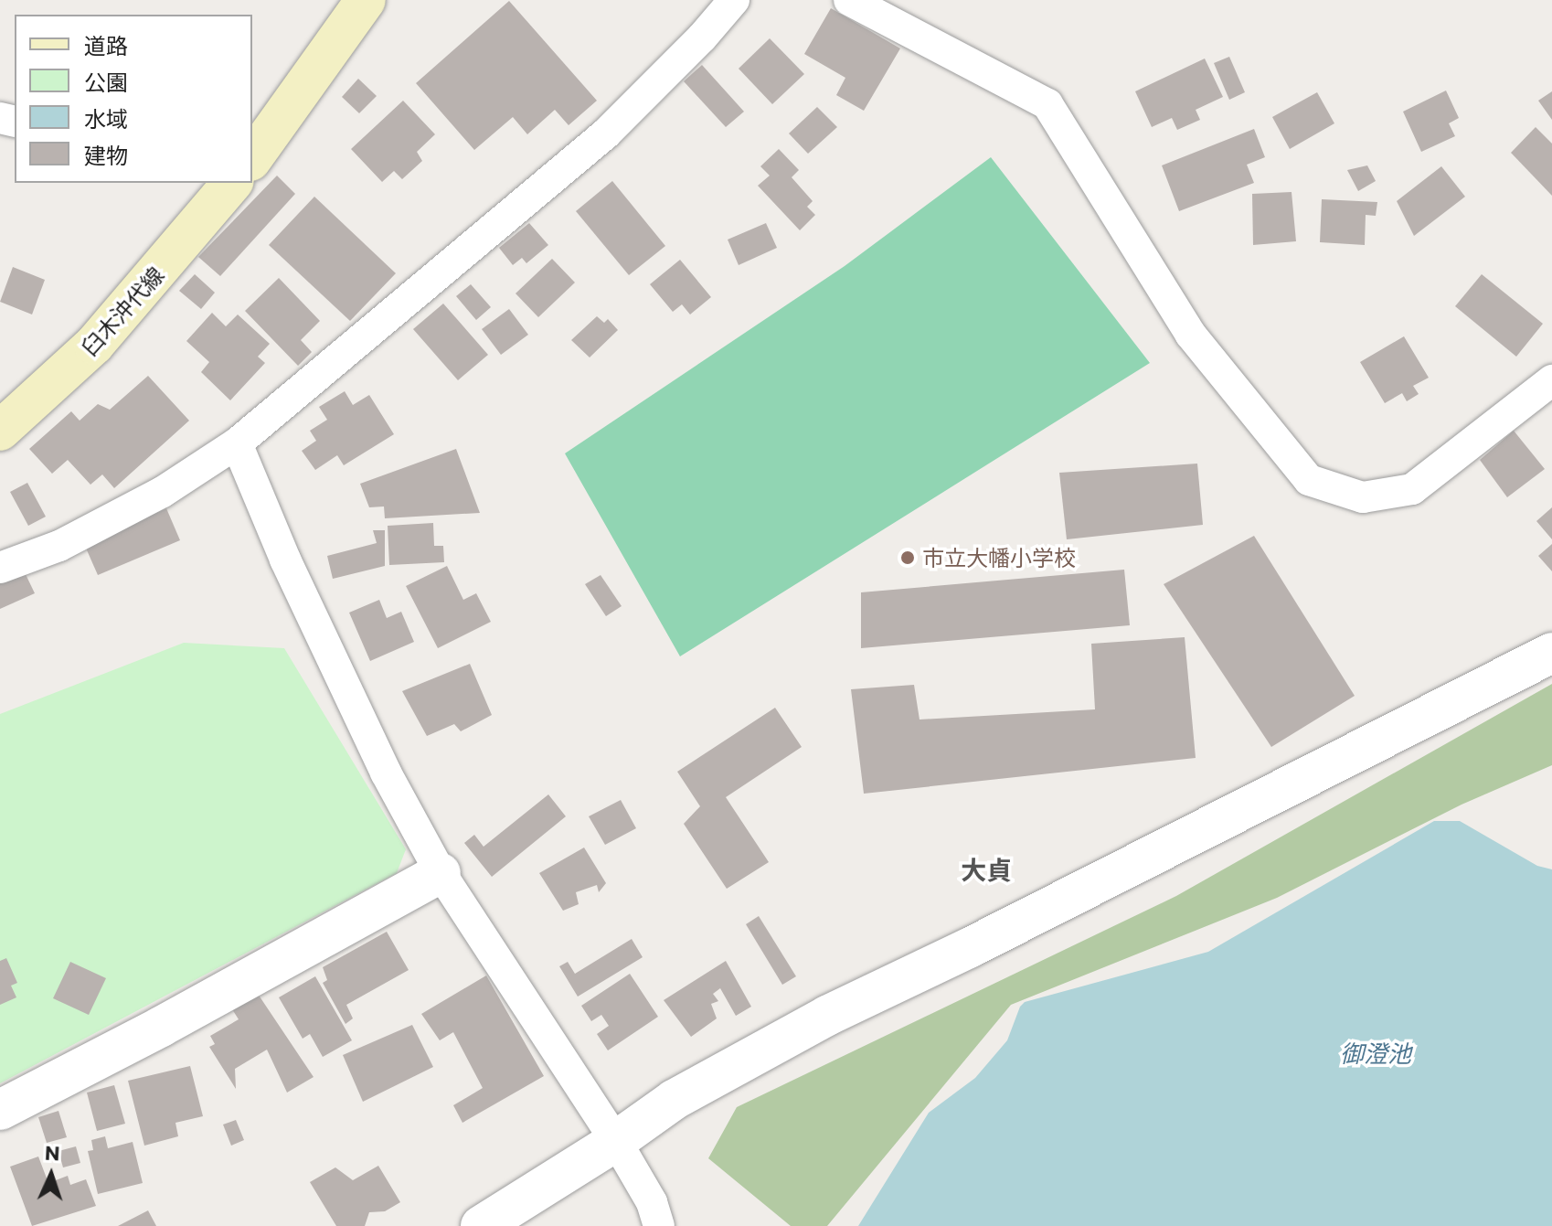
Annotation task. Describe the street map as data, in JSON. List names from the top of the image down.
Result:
{
  "streets": {
    "main road": ["臼木沖代線"]
  },
  "districts": ["大貞"],
  "water": ["御澄池"],
  "places": ["市立大幡小学校"],
  "legend": [
    "道路",
    "公園",
    "水域",
    "建物"
  ],
  "north": "top"
}
